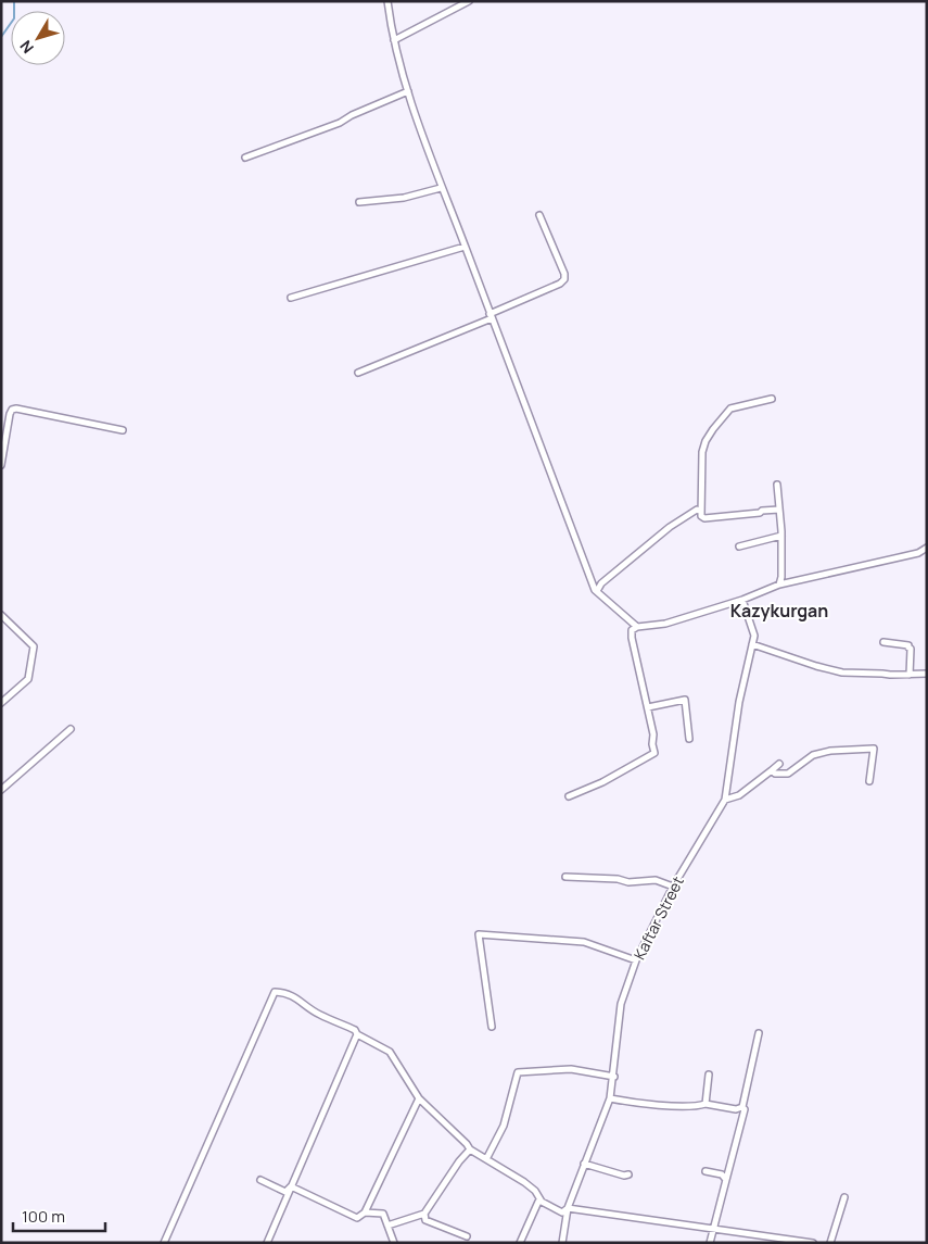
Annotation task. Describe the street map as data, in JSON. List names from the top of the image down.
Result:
{
  "streets": {
    "street": ["Kaftar Street"]
  },
  "districts": ["Kazykurgan"],
  "scale_bar": "100 m",
  "north": "bottom left"
}
